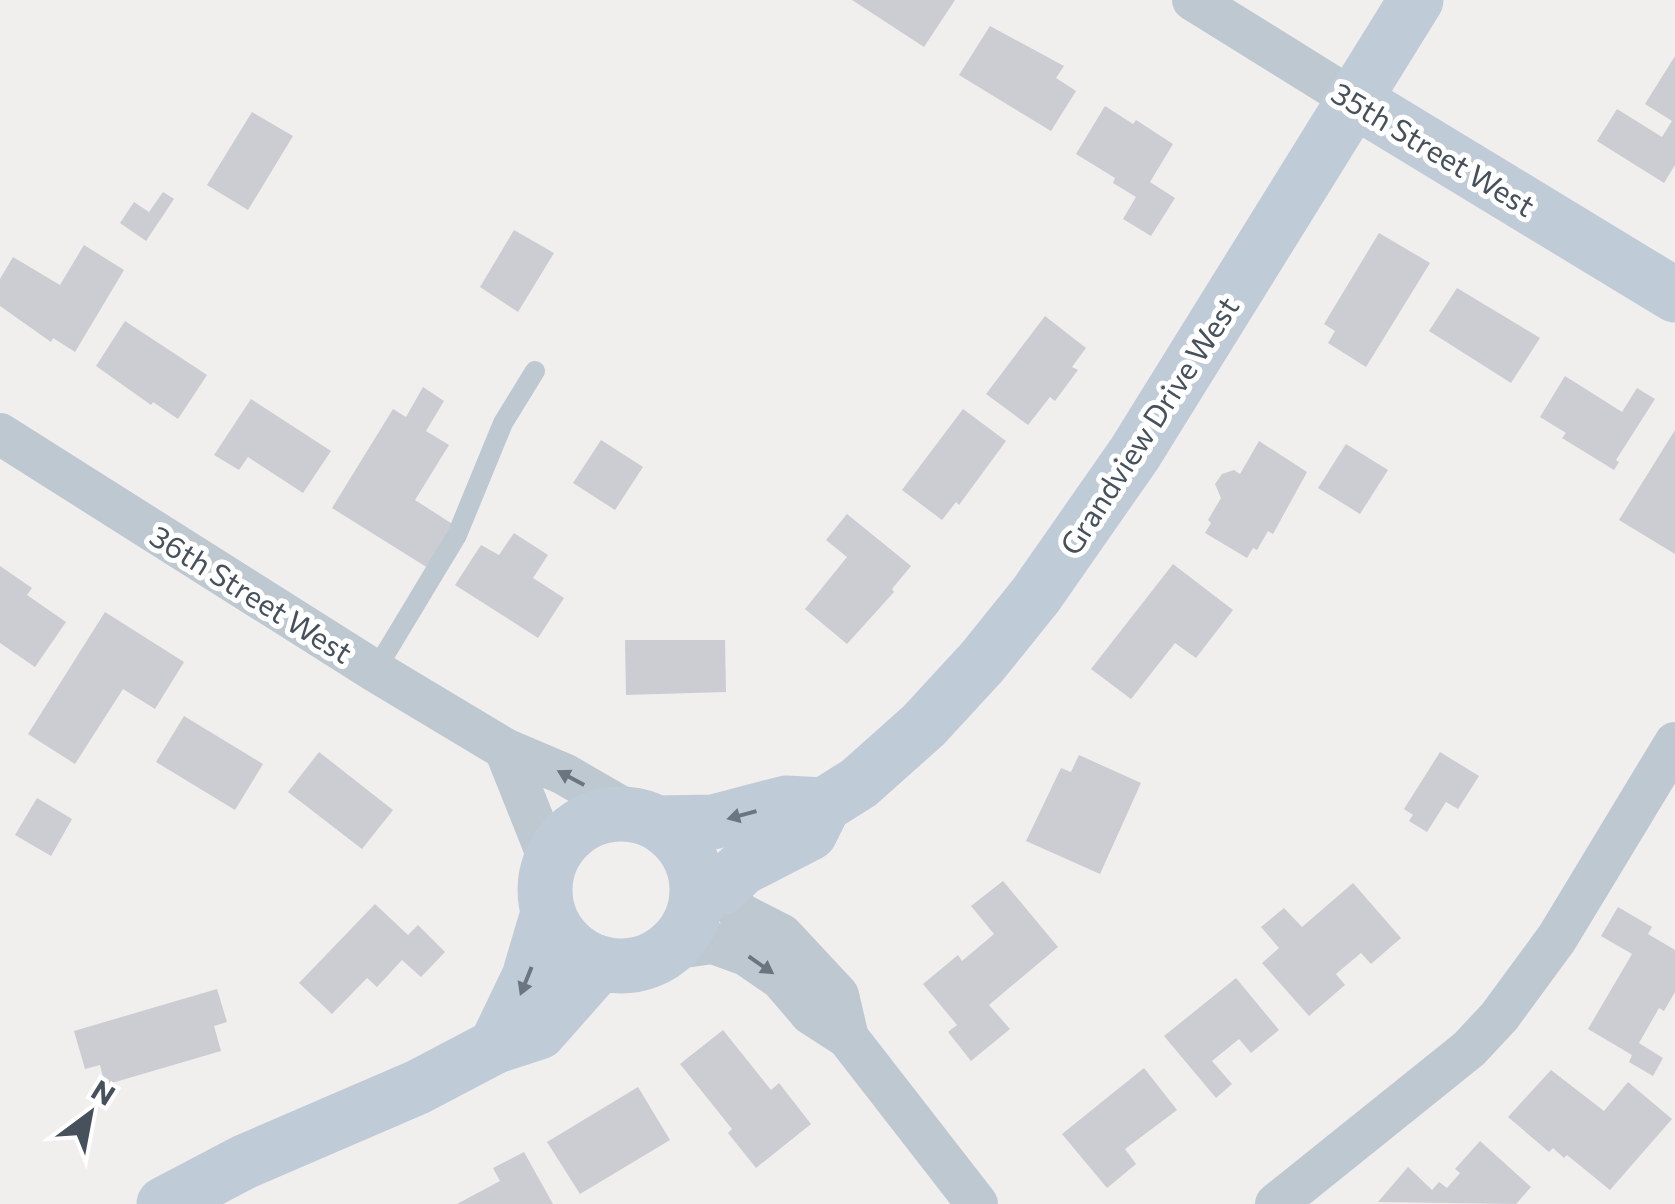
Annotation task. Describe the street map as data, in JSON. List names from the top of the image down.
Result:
{
  "streets": {
    "street": ["35th Street West", "Grandview Drive West", "36th Street West"]
  },
  "crossings": [
    ["35th Street West", "Grandview Drive West"],
    ["Grandview Drive West", "36th Street West"]
  ],
  "north": "top right"
}
